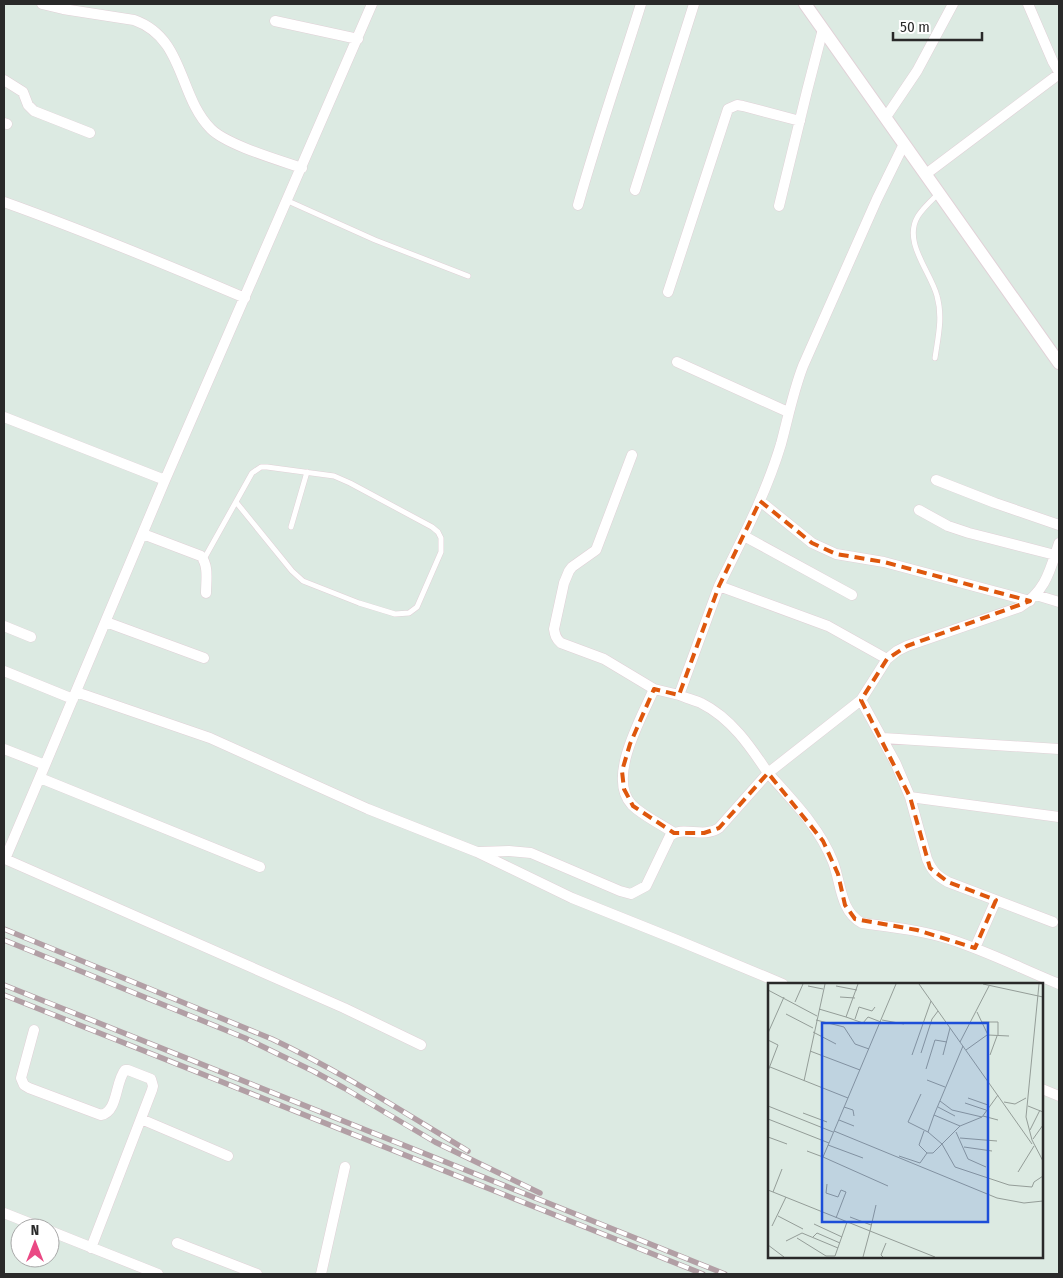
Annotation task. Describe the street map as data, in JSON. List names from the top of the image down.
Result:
{
  "scale_bar": "50 m",
  "north": "top"
}
